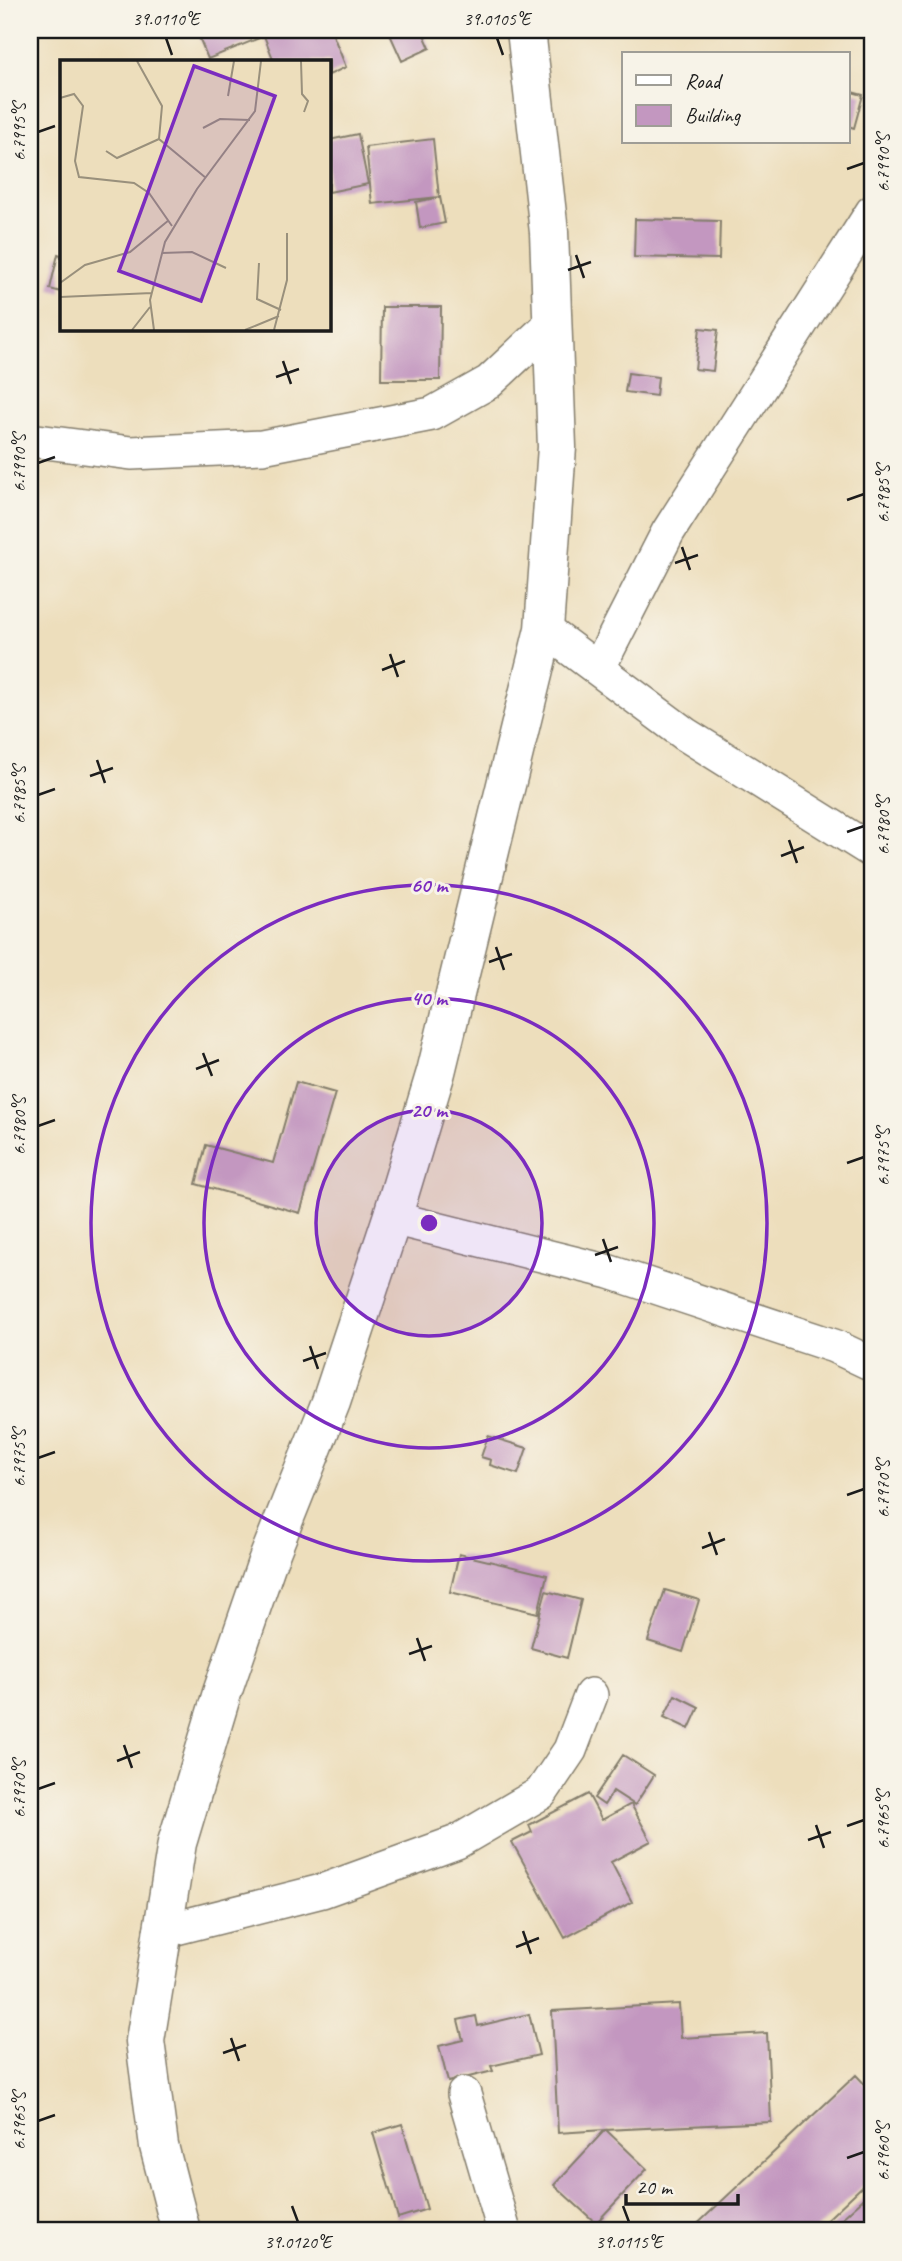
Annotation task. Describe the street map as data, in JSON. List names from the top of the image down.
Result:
{
  "legend": ["Road", "Building"],
  "scale_bar": "20 m",
  "coordinates": [
    "39.0110°E",
    "39.0105°E",
    "6.7995°S",
    "6.7990°S",
    "6.7985°S",
    "6.7980°S",
    "6.7975°S",
    "6.7970°S",
    "6.7965°S",
    "6.7960°S",
    "39.0120°E",
    "39.0115°E"
  ],
  "rings": ["60 m", "40 m", "20 m"]
}
